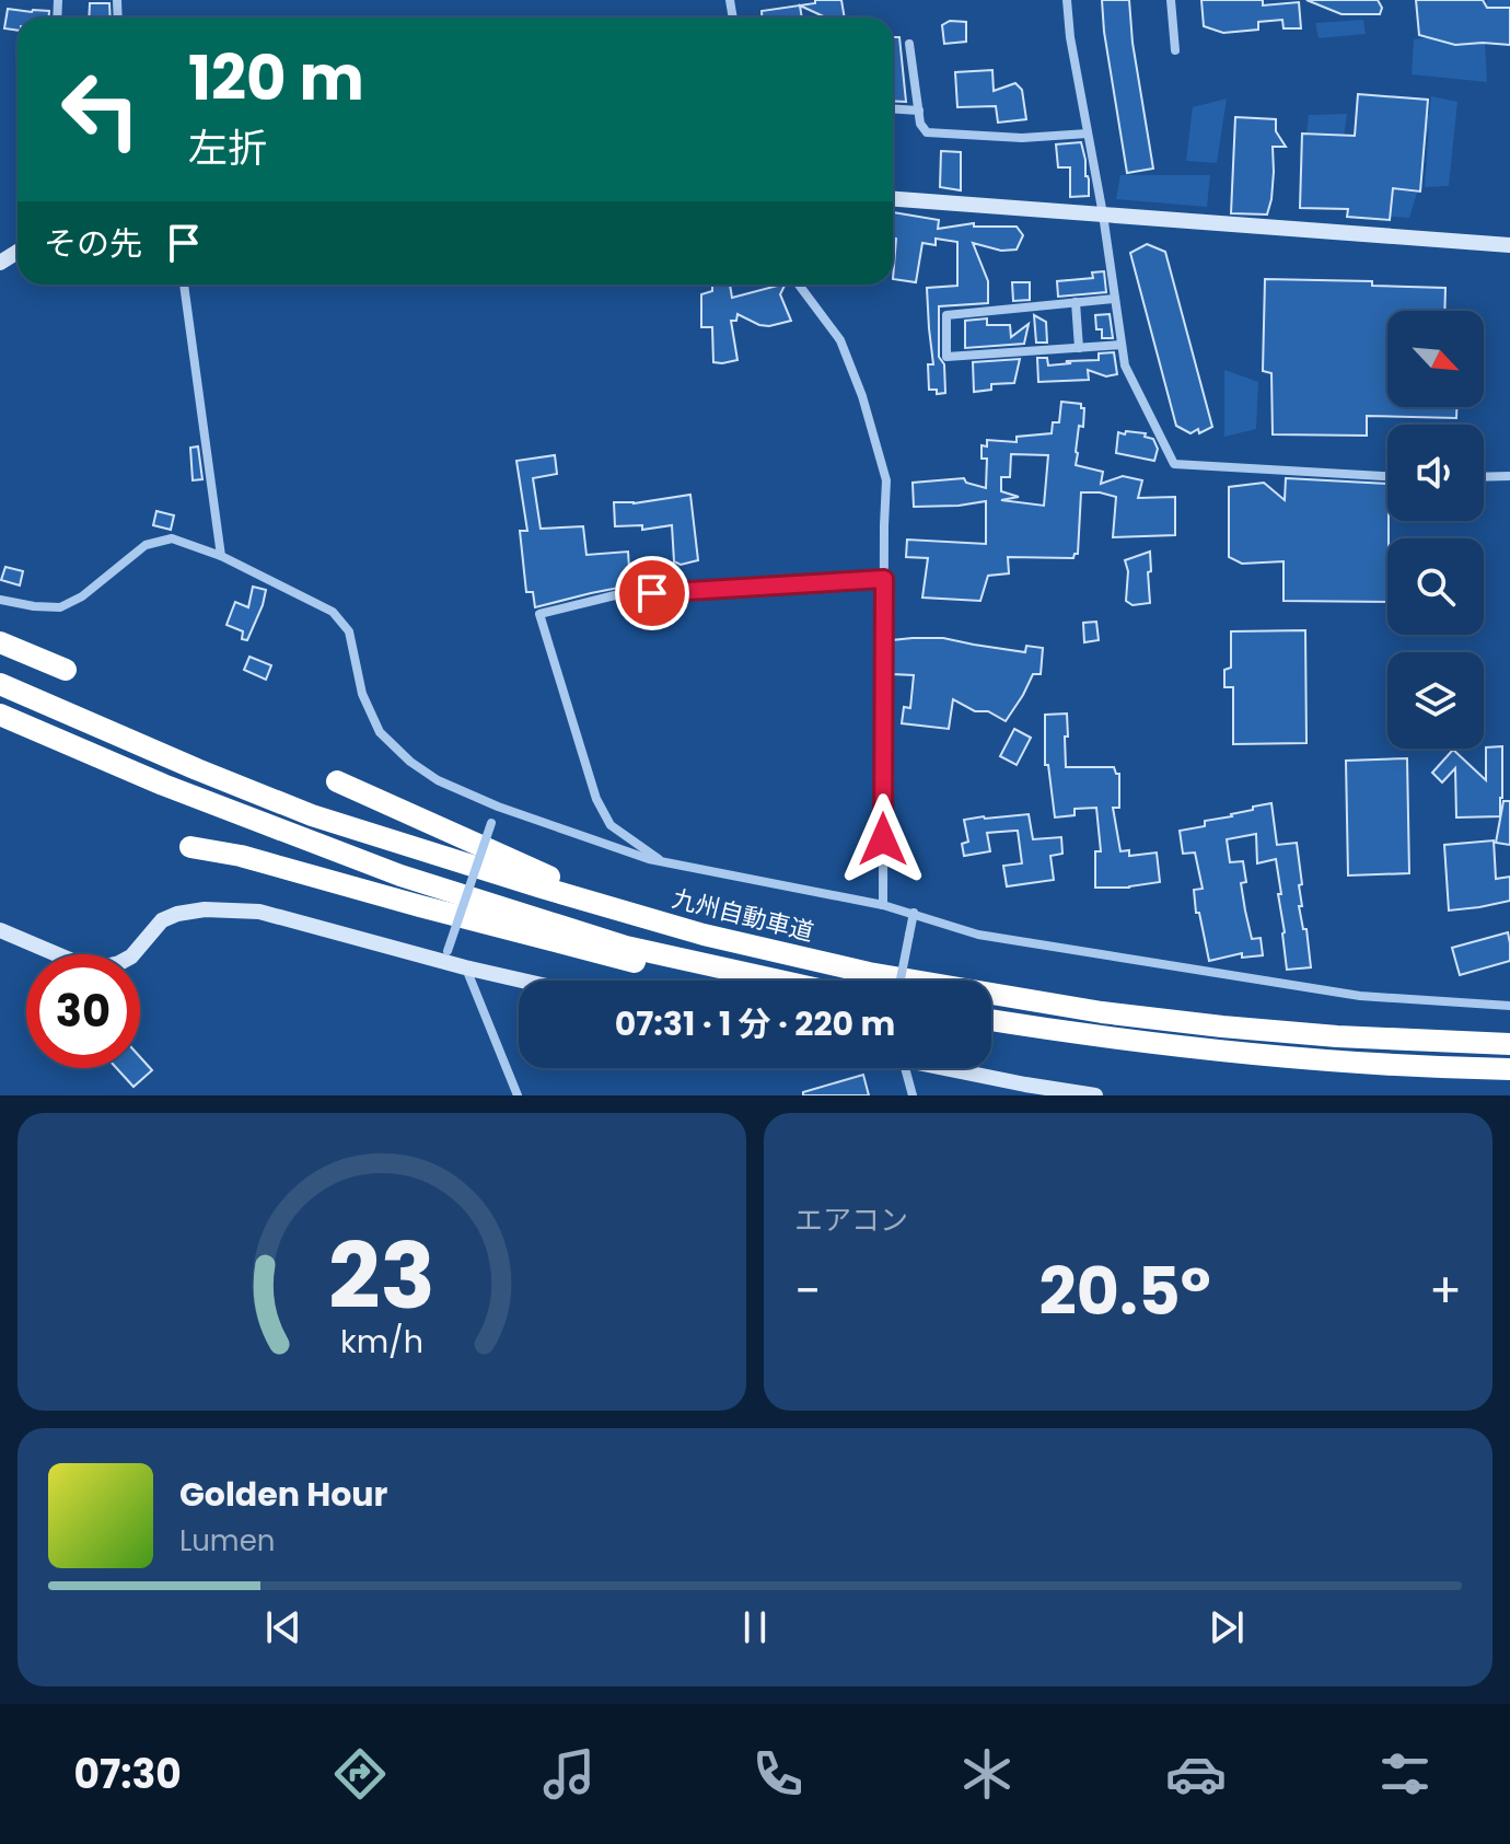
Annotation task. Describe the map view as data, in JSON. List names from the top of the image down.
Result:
{
  "streets": {
    "highway": ["九州自動車道"]
  },
  "north": "bottom right",
  "page": {
    "turn": ["120 m", "左折"],
    "then": "その先",
    "limit": "30",
    "trip": "07:31 · 1 分 · 220 m",
    "tile": "エアコン",
    "heat": ["−", "20.5°", "+"],
    "song": ["Golden Hour", "Lumen"],
    "tabs": "07:30",
    "gauge": ["23", "km/h"]
  }
}
